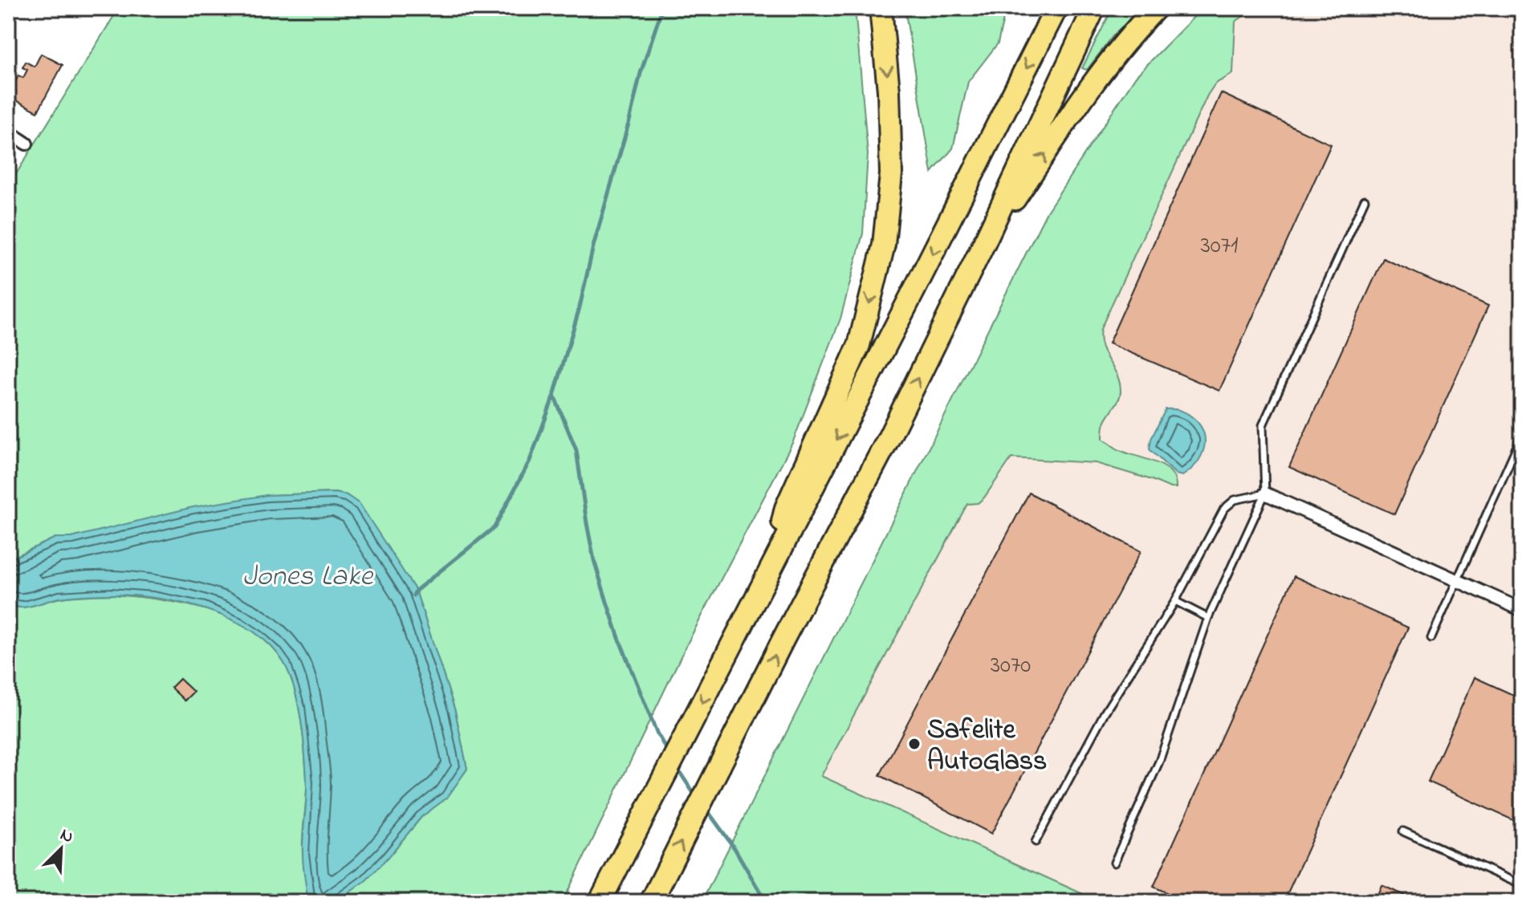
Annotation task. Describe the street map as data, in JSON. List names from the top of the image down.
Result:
{
  "water": ["Jones Lake"],
  "places": ["Safelite AutoGlass"],
  "house_numbers": ["3071", "3070"],
  "north": "top right"
}
